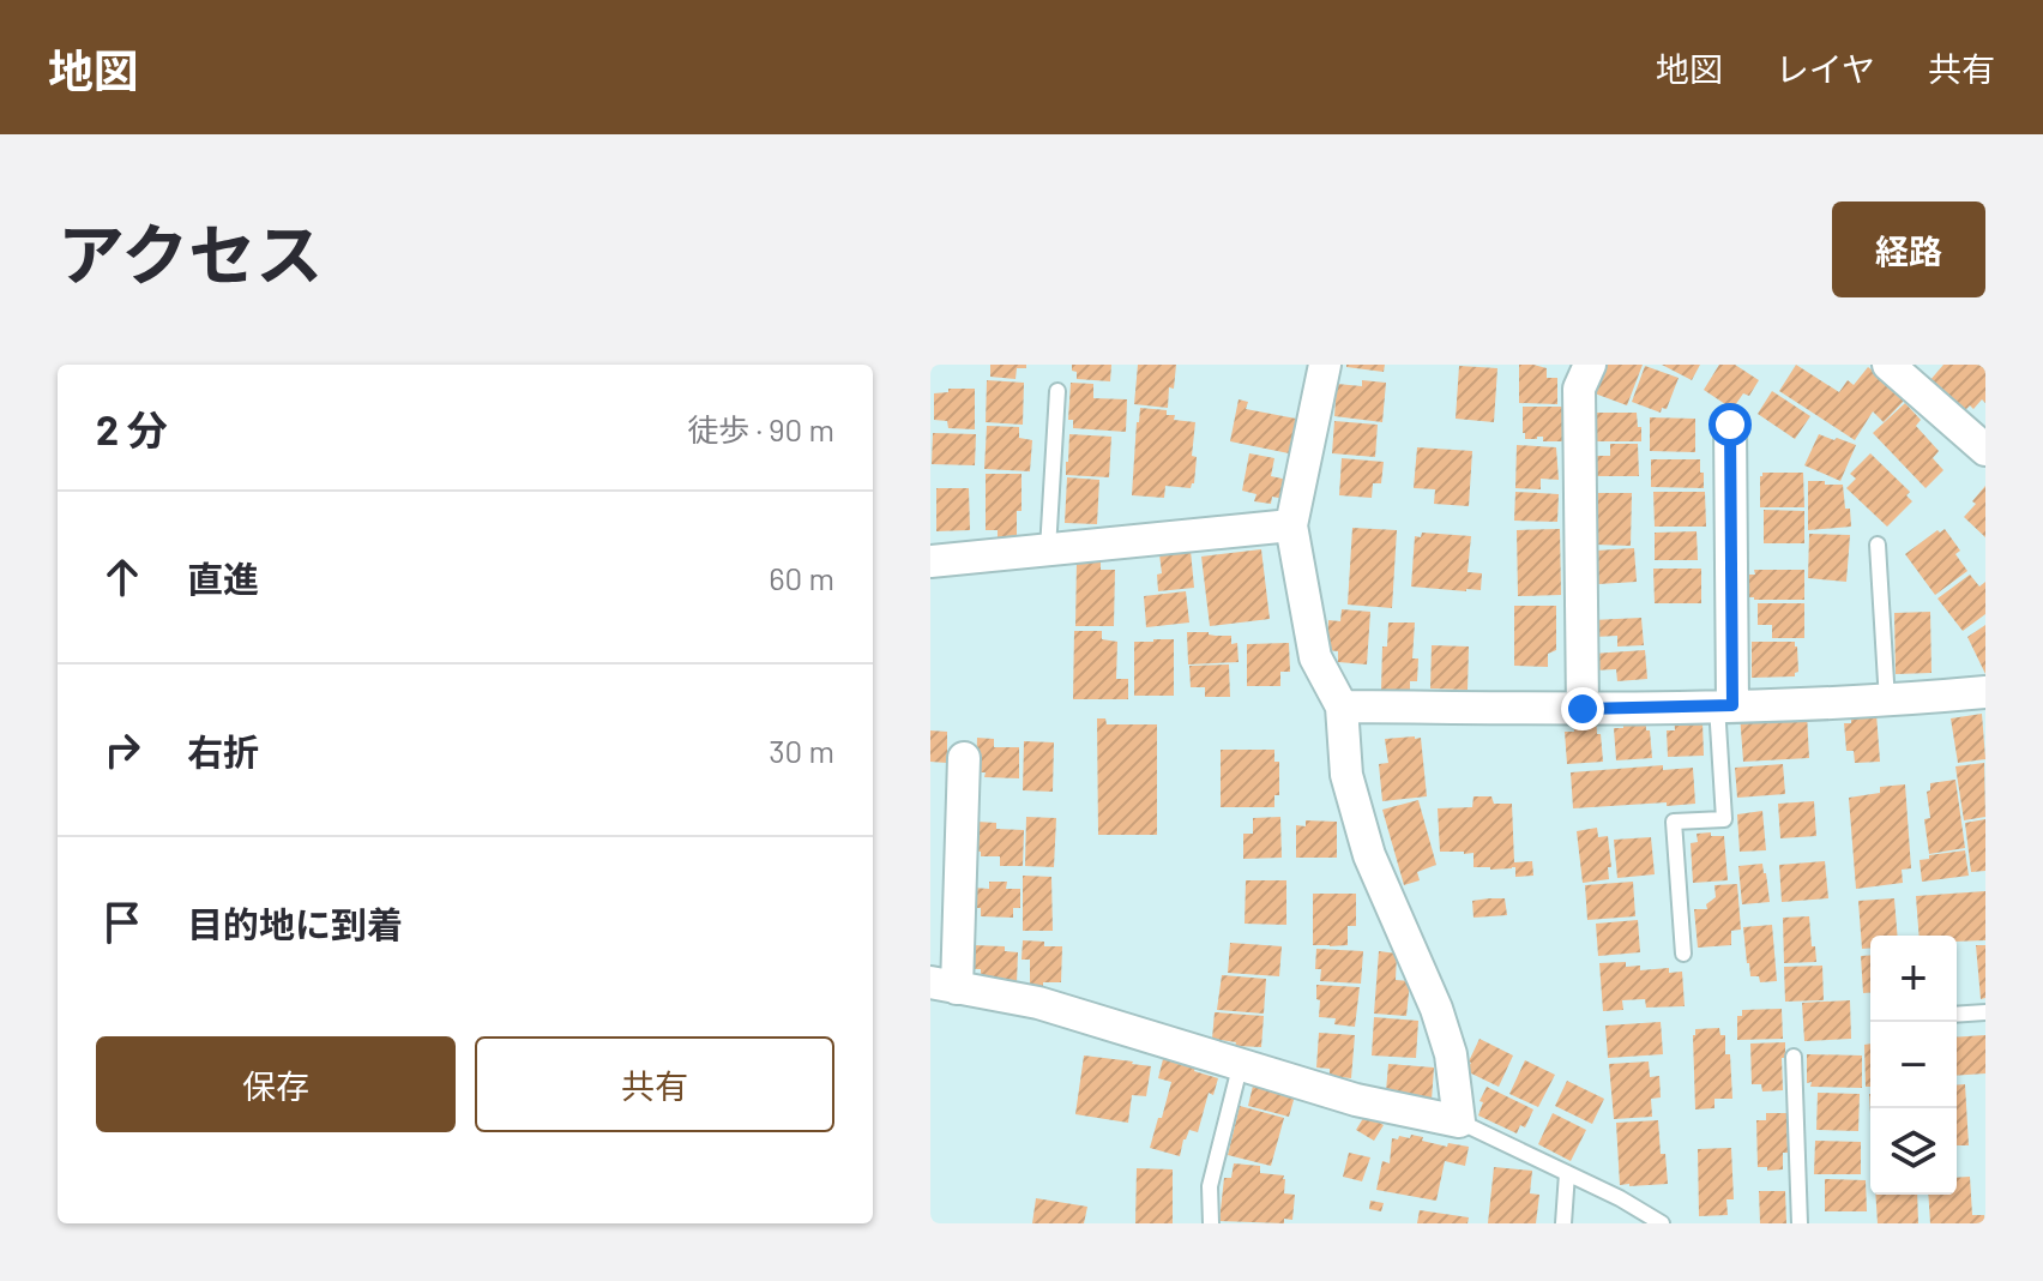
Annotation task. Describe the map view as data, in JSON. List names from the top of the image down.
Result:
{
  "page": {
    "header": "地図",
    "nav": ["地図", "レイヤ", "共有"],
    "title": "アクセス",
    "buttons": [
      "経路",
      ["保存", "共有"]
    ],
    "heading": ["2 分", "徒歩 · 90 m"],
    "list": [
      ["直進", "60 m"],
      ["右折", "30 m"],
      "目的地に到着"
    ],
    "map_buttons": ["+", "−"]
  }
}
